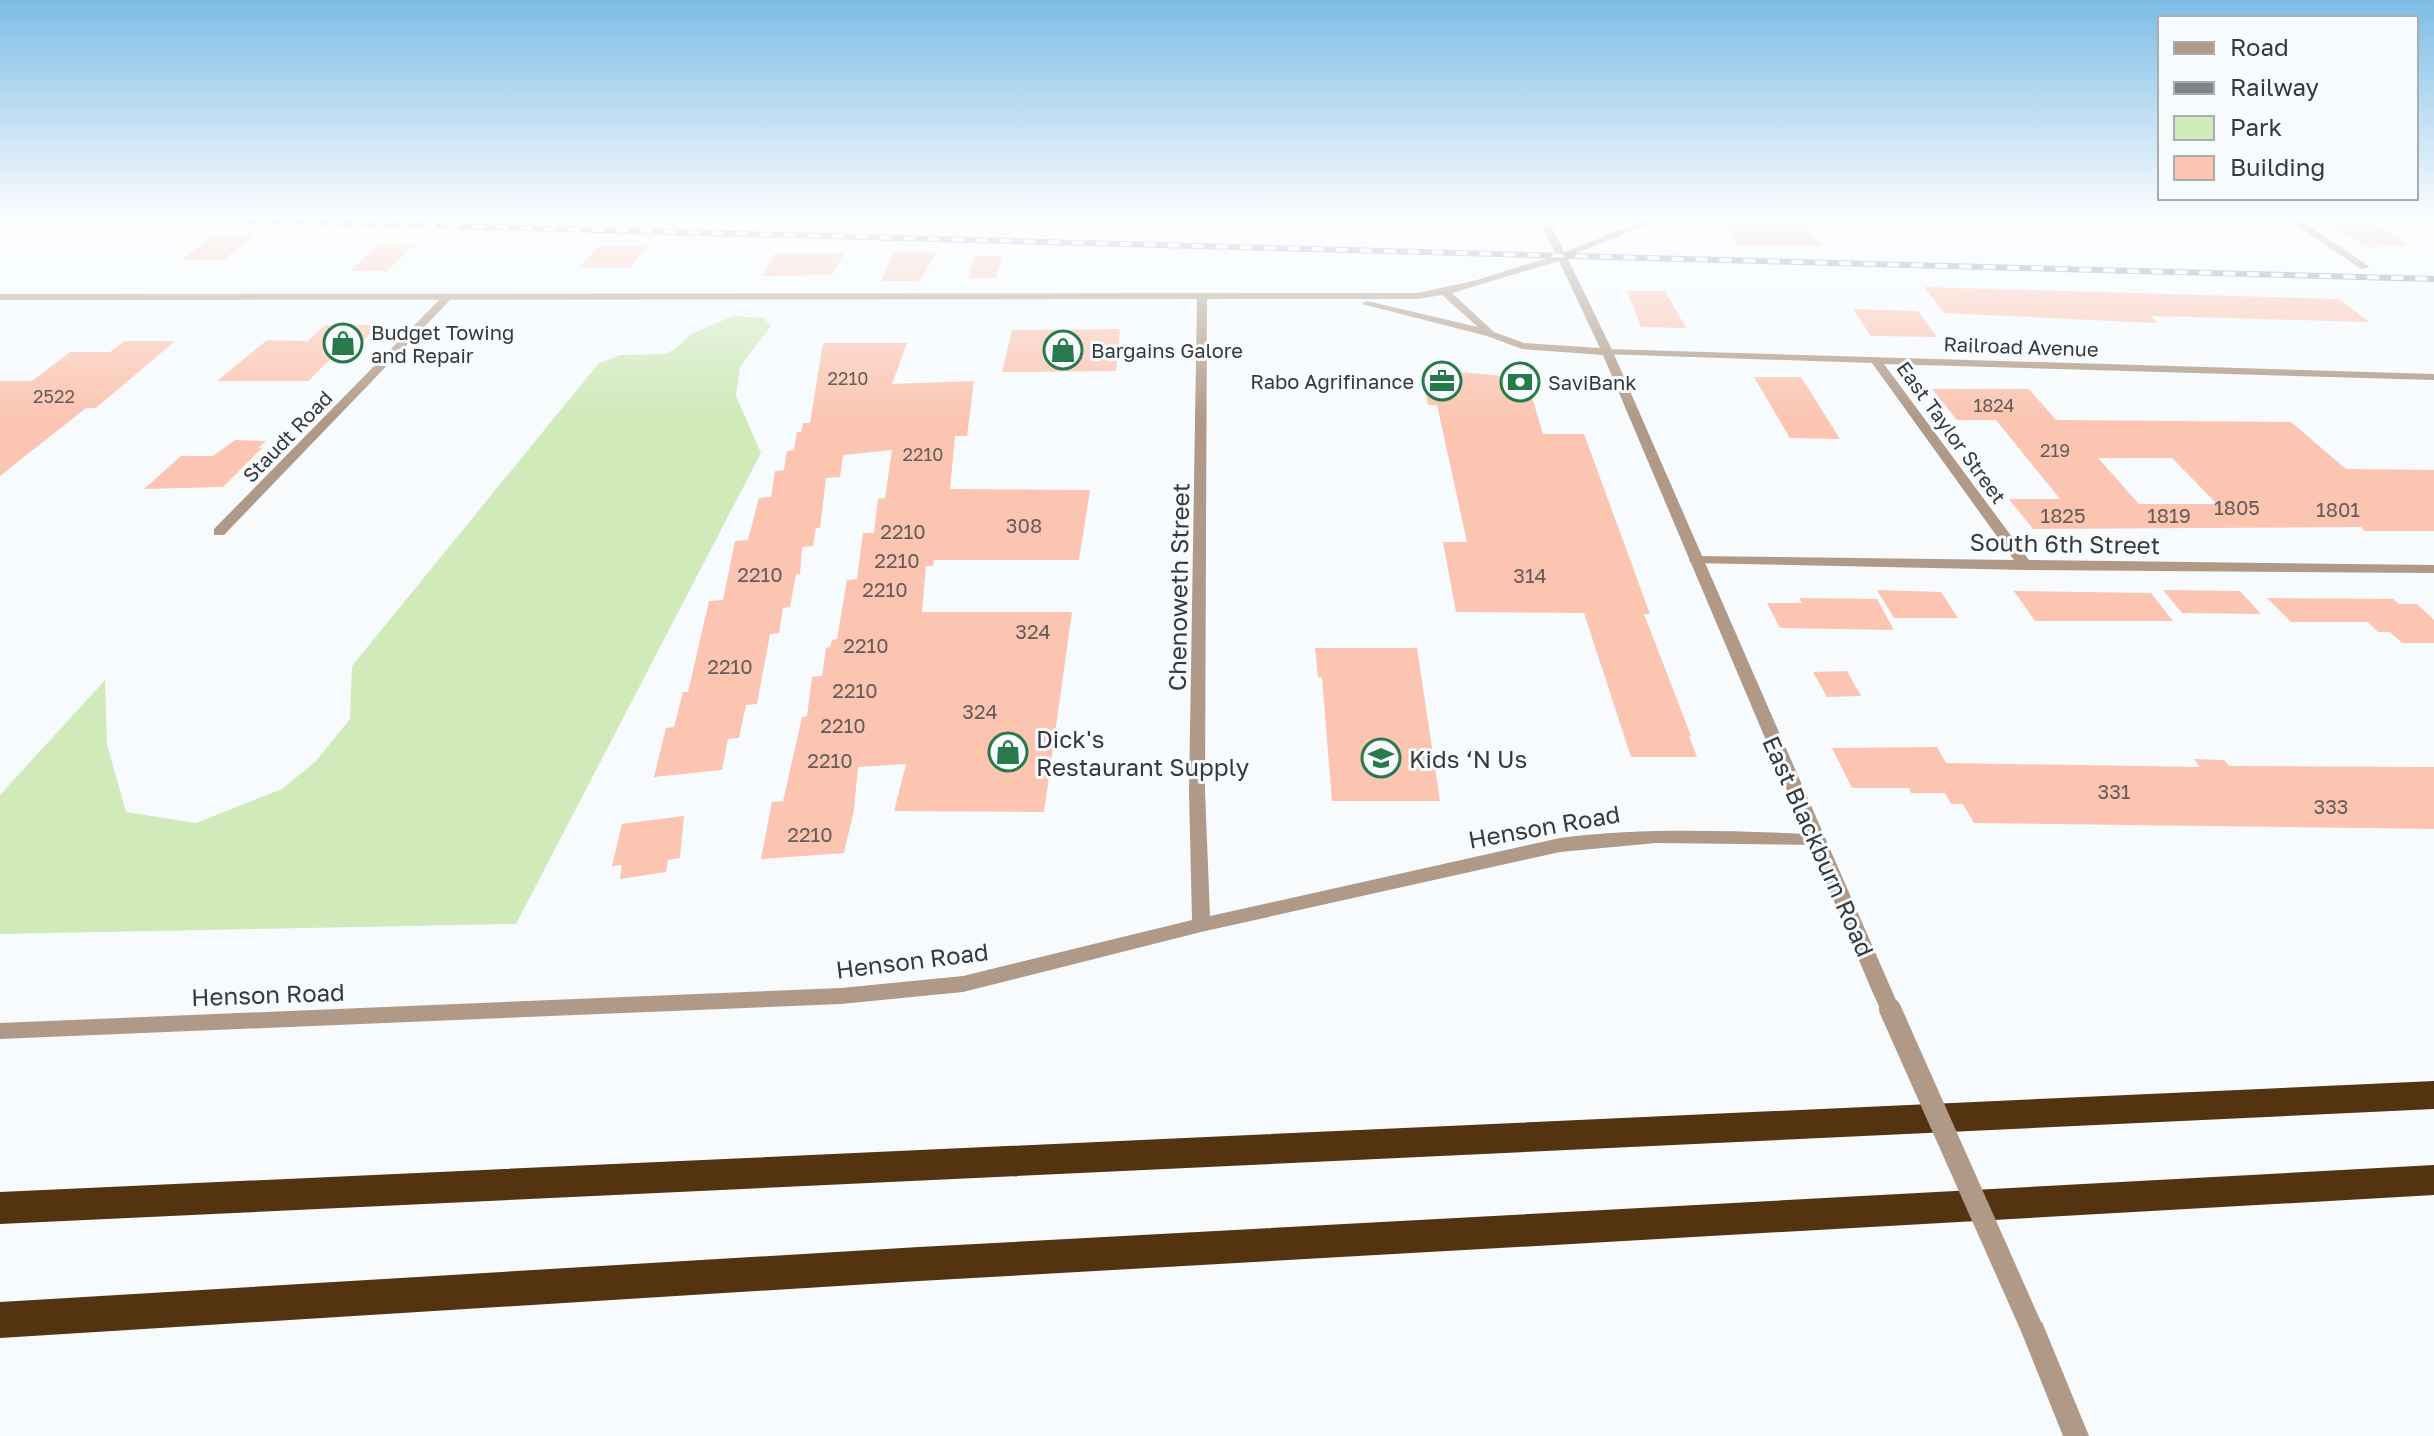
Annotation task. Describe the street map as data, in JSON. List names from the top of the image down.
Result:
{
  "streets": {
    "street": [
      "Railroad Avenue",
      "East Taylor Street",
      "Staudt Road",
      "South 6th Street",
      "Chenoweth Street",
      "Henson Road",
      "East Blackburn Road"
    ]
  },
  "crossings": [
    ["Railroad Avenue", "East Taylor Street"],
    ["Railroad Avenue", "East Blackburn Road"],
    ["East Taylor Street", "South 6th Street"],
    ["South 6th Street", "East Blackburn Road"],
    ["Chenoweth Street", "Henson Road"],
    ["Henson Road", "East Blackburn Road"]
  ],
  "places": {
    "shop": ["Budget Towing and Repair", "Bargains Galore", "Dick's Restaurant Supply"],
    "office": ["Rabo Agrifinance"],
    "bank": ["SaviBank"],
    "school or university": ["Kids ‘N Us"]
  },
  "house_numbers": [
    "2210",
    "2522",
    "1824",
    "219",
    "2210",
    "1805",
    "1801",
    "1825",
    "1819",
    "308",
    "2210",
    "2210",
    "2210",
    "314",
    "2210",
    "324",
    "2210",
    "2210",
    "2210",
    "324",
    "2210",
    "2210",
    "331",
    "333",
    "2210"
  ],
  "legend": [
    "Road",
    "Railway",
    "Park",
    "Building"
  ]
}
